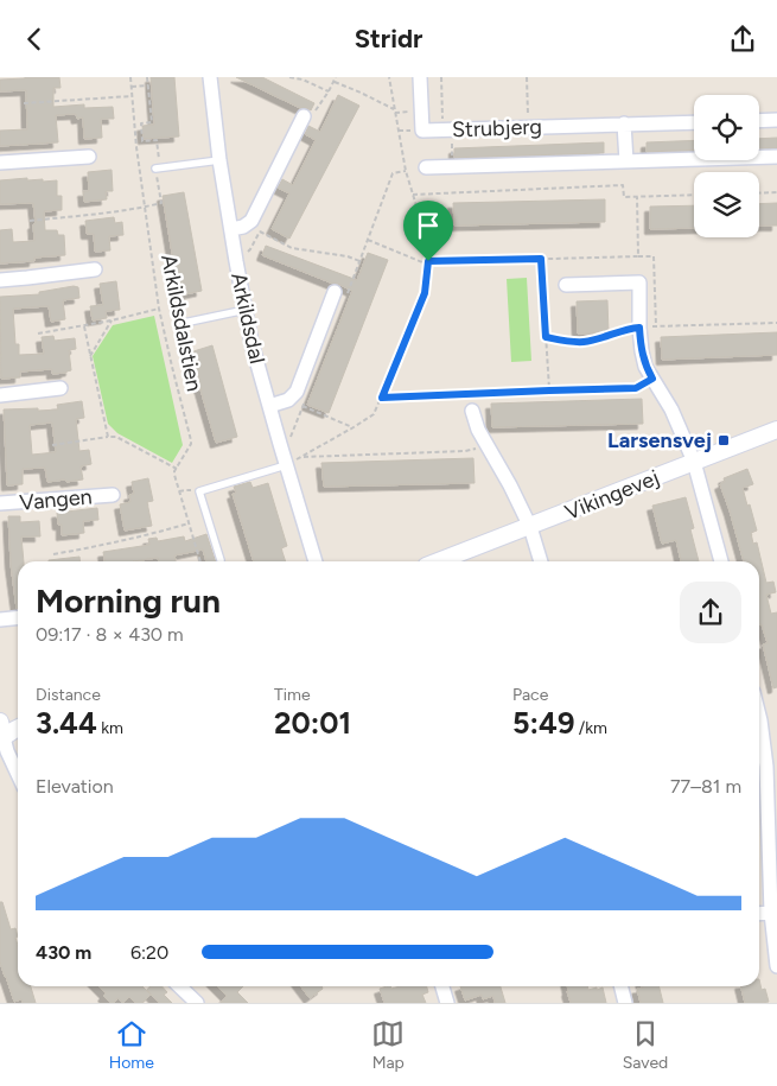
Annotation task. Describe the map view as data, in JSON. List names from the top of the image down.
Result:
{
  "streets": {
    "street": [
      "Strubjerg",
      "Arkildsdal",
      "Vikingevej",
      "Vangen"
    ],
    "path": ["Arkildsdalstien"]
  },
  "places": {
    "transit": ["Larsensvej"]
  },
  "page": {
    "header": "Stridr",
    "heading": ["Morning run", "09:17 · 8 × 430 m"],
    "stats": [
      ["Distance", "3.44 km"],
      ["Time", "20:01"],
      ["Pace", "5:49 /km"]
    ],
    "chart": ["Elevation", "77–81 m"],
    "list": [
      {
        "name": "430 m",
        "note": "6:20"
      }
    ],
    "tabs": ["Home", "Map", "Saved"]
  }
}
